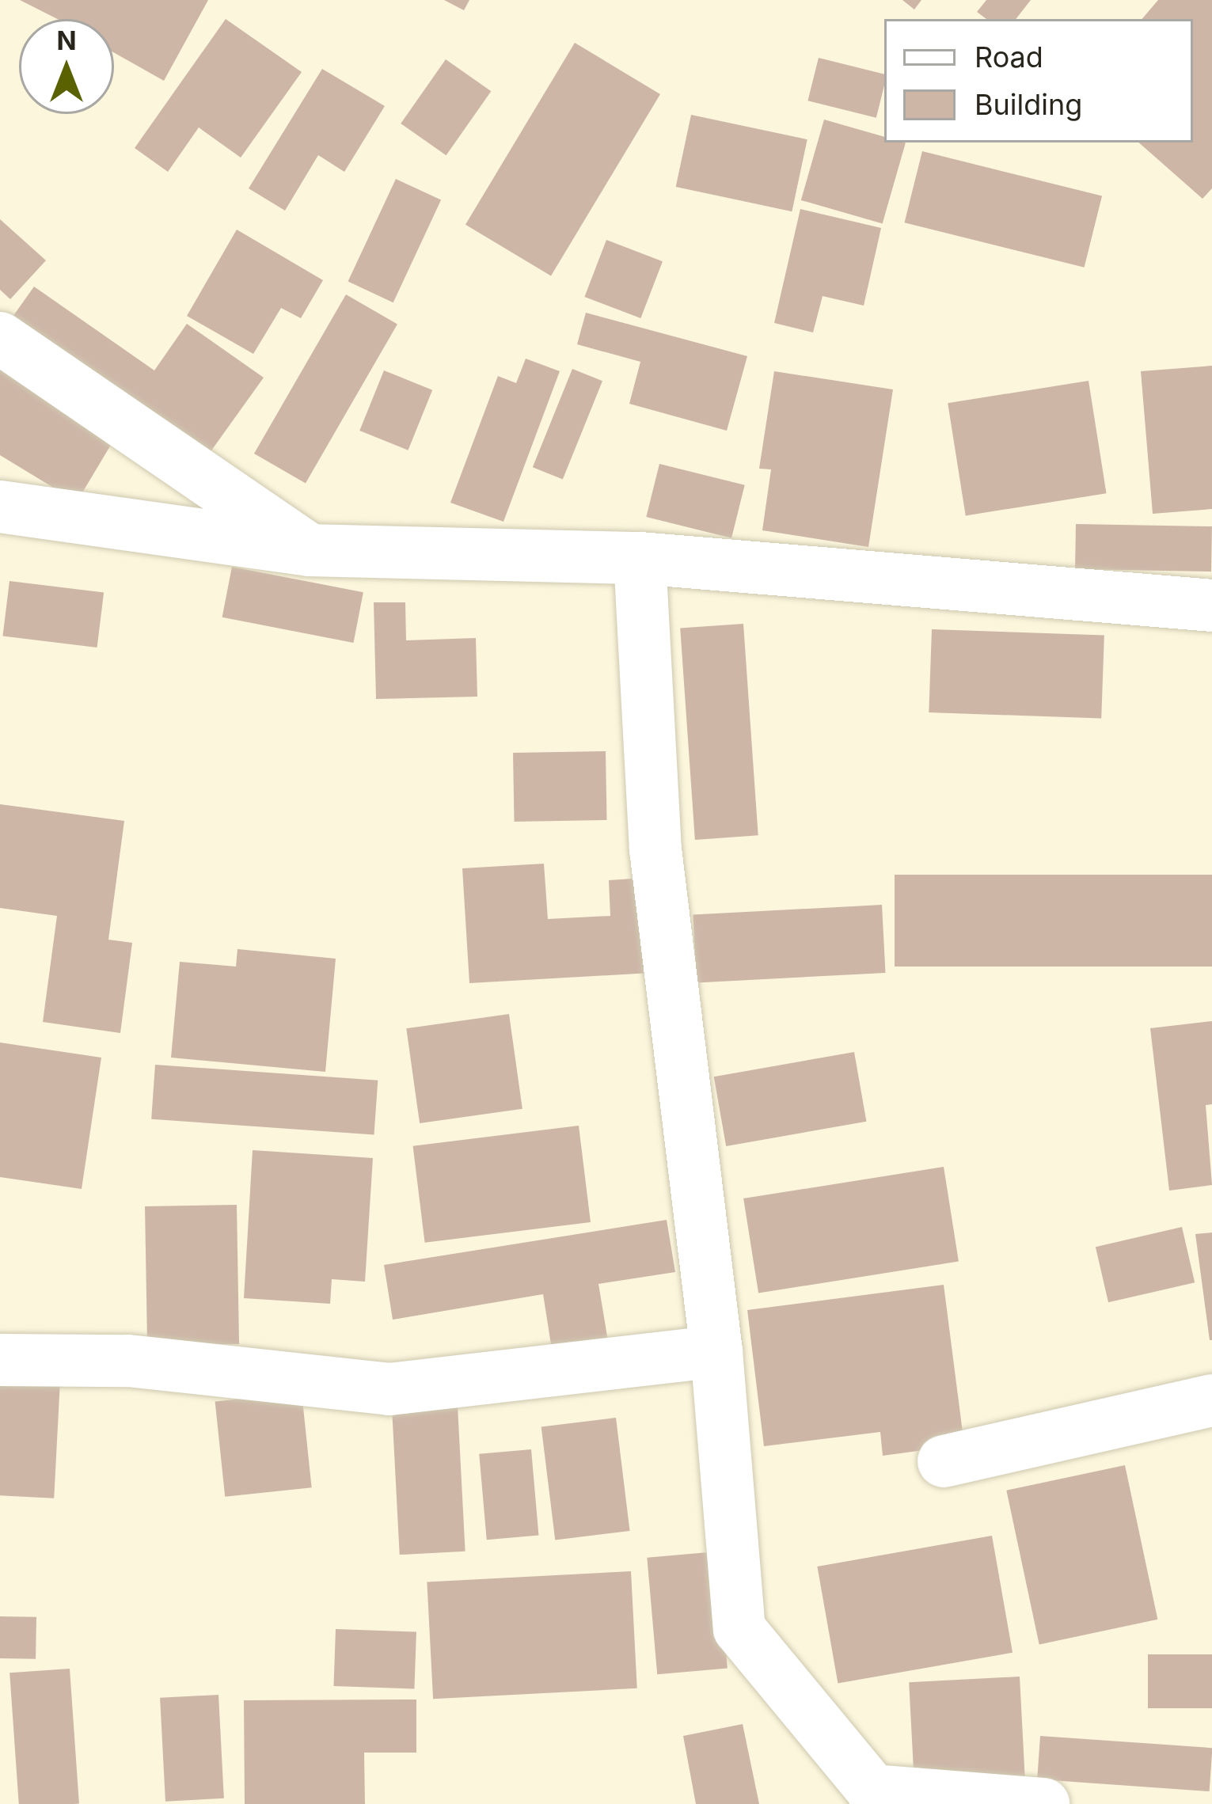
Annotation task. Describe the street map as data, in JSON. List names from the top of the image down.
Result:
{
  "legend": ["Road", "Building"],
  "north": "top"
}
